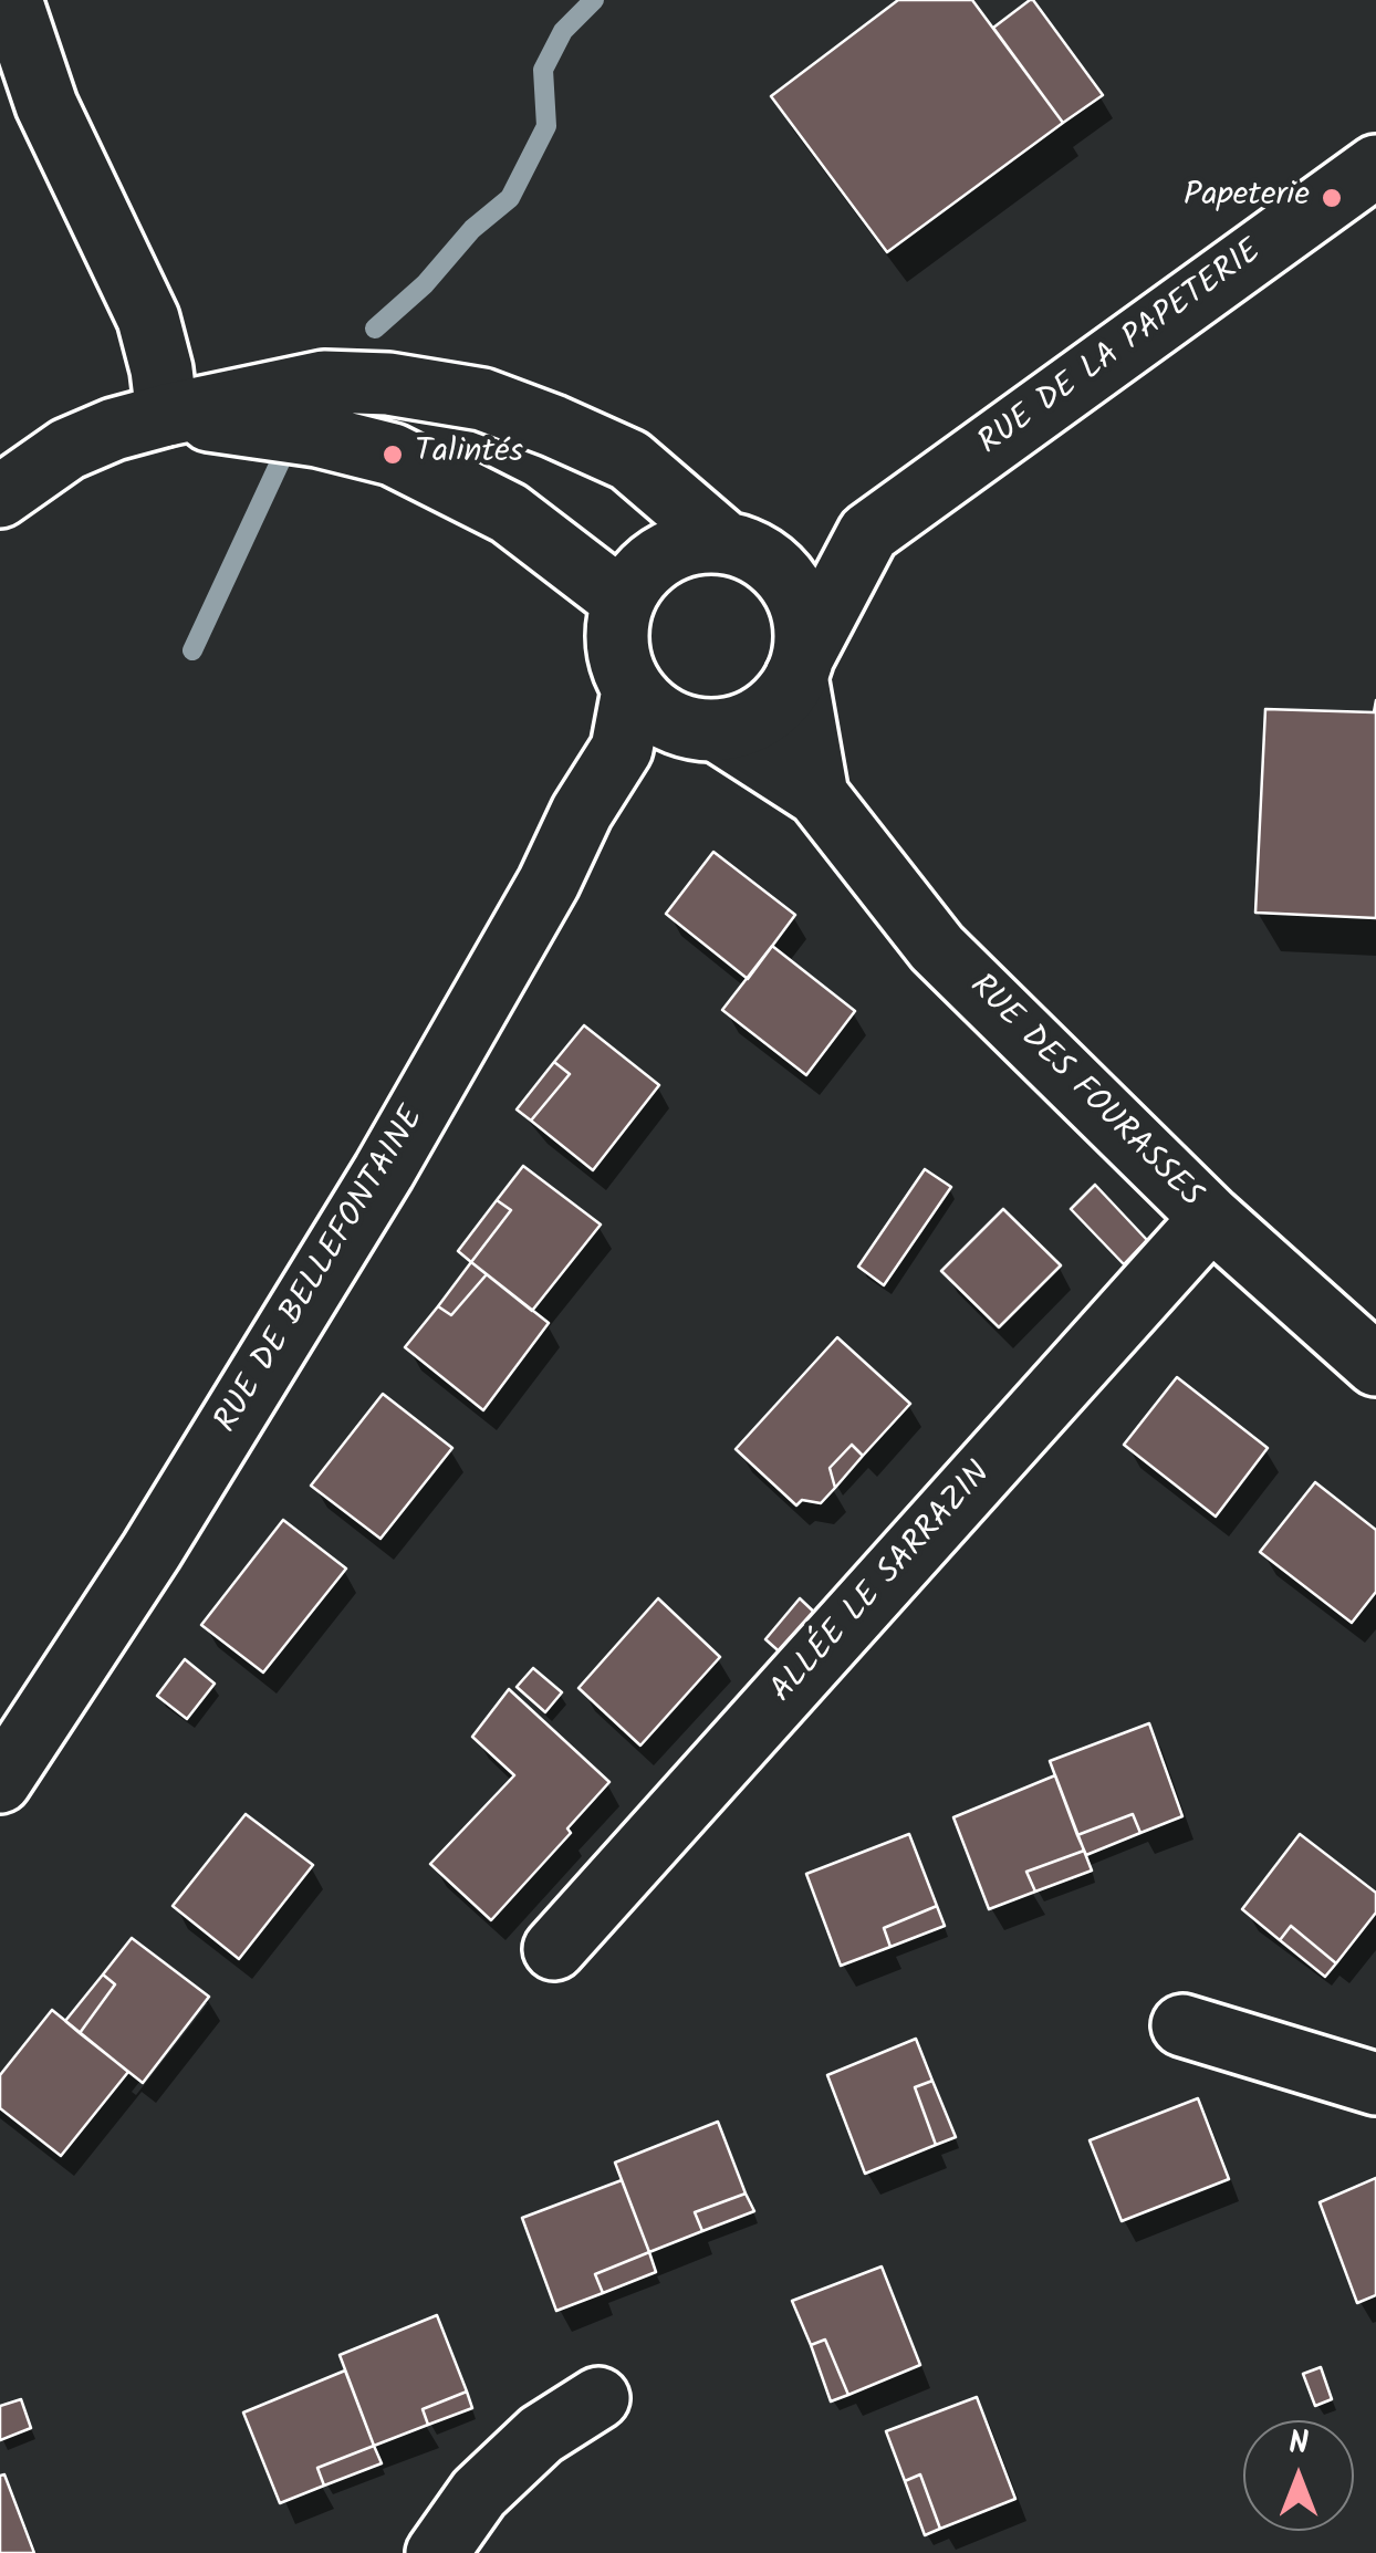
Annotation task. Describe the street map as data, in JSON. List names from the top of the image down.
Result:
{
  "streets": {
    "street": [
      "RUE DE LA PAPETERIE",
      "RUE DES FOURASSES",
      "RUE DE BELLEFONTAINE",
      "ALLÉE LE SARRAZIN"
    ]
  },
  "crossings": [
    ["RUE DE LA PAPETERIE", "RUE DE BELLEFONTAINE"],
    ["RUE DES FOURASSES", "ALLÉE LE SARRAZIN"]
  ],
  "places": ["Papeterie", "Talintés"],
  "north": "top"
}
